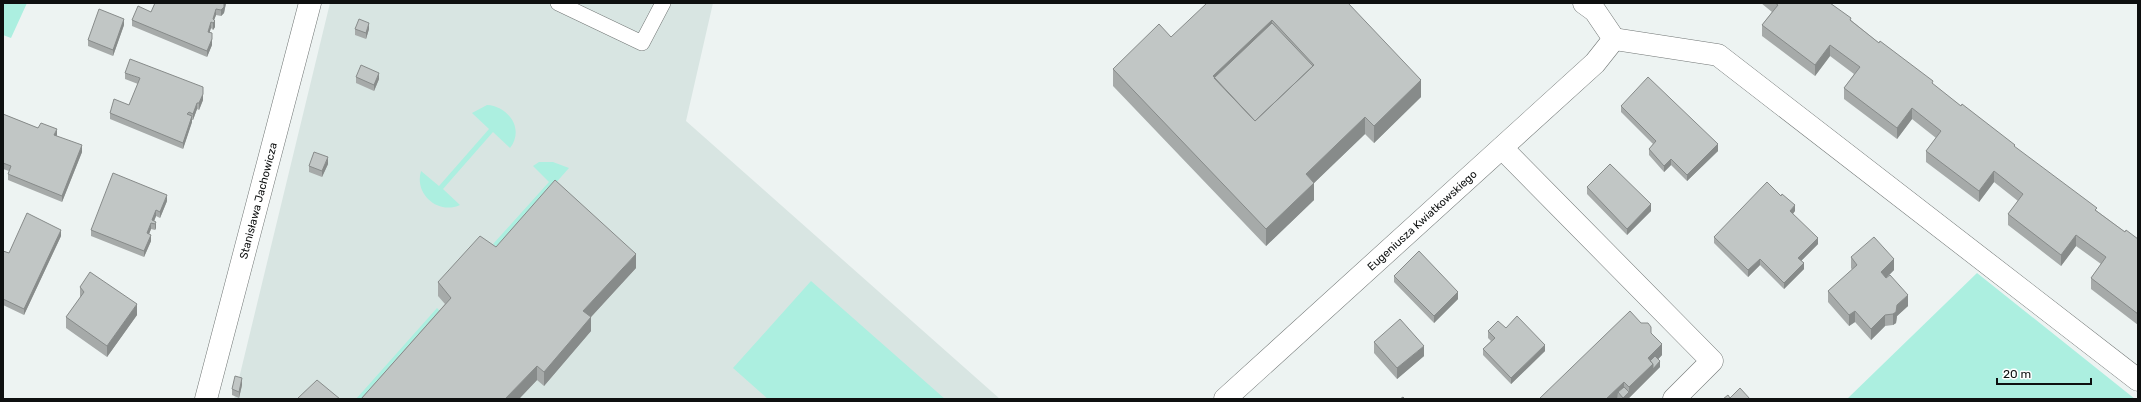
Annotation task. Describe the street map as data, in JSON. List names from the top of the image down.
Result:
{
  "streets": {
    "street": ["Stanisława Jachowicza", "Eugeniusza Kwiatkowskiego"]
  },
  "scale_bar": "20 m"
}
